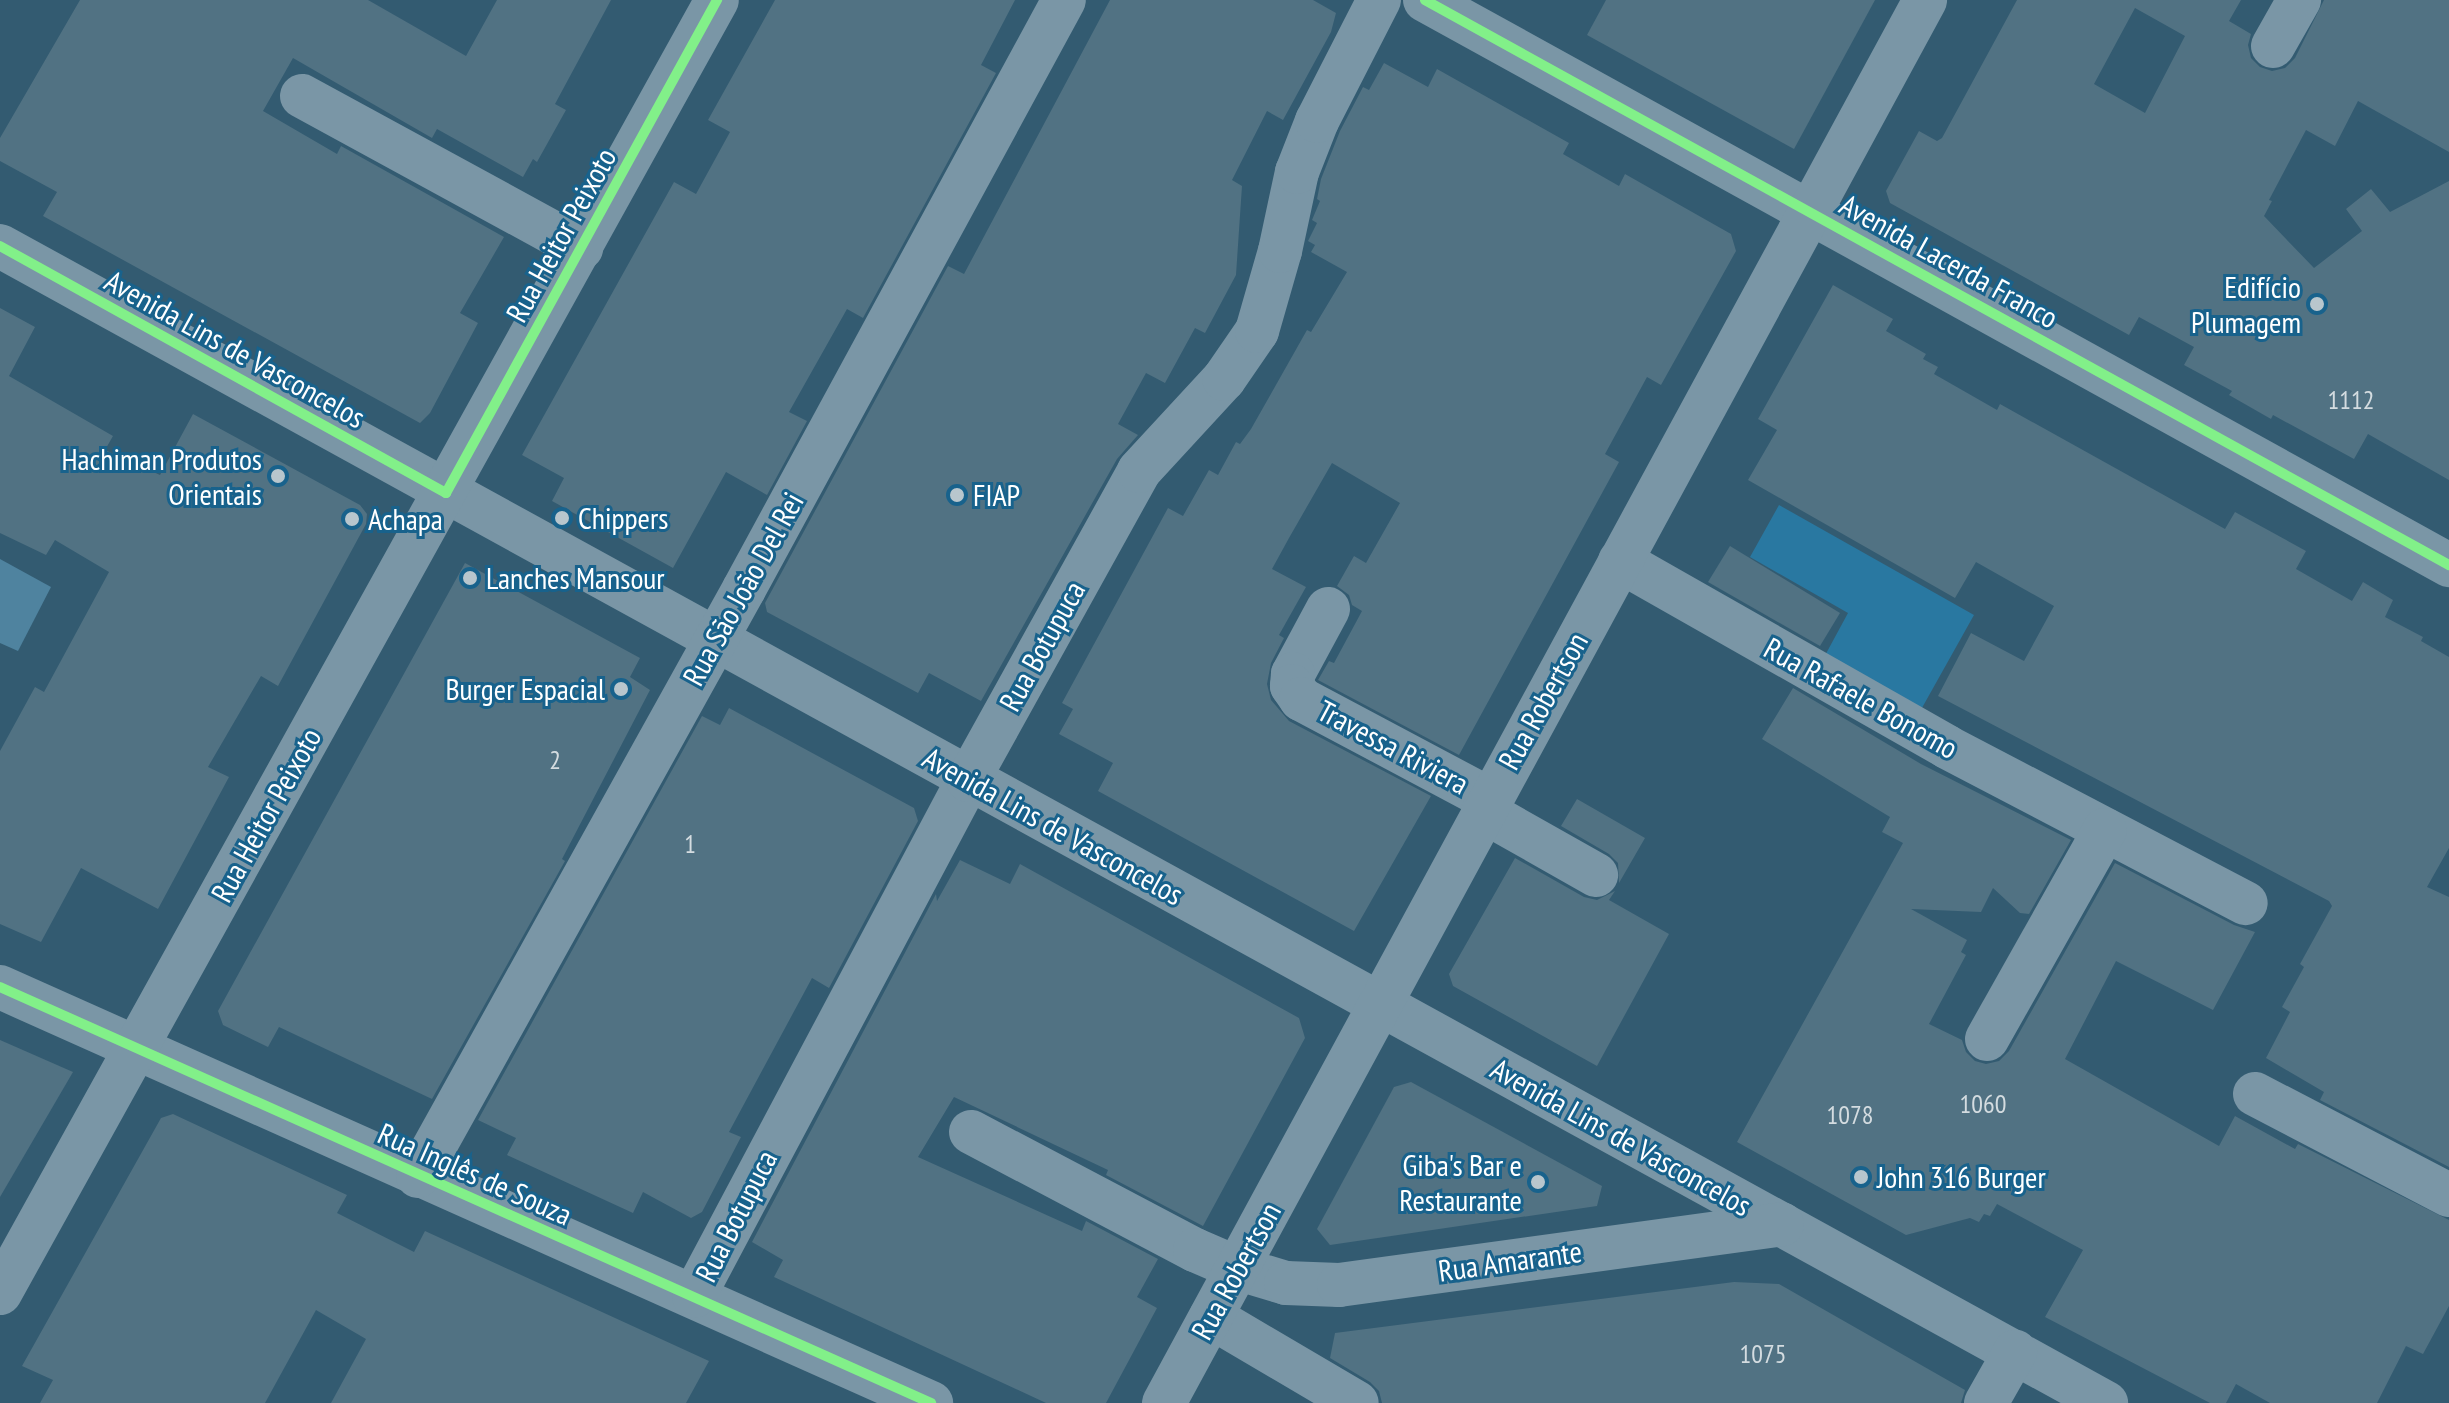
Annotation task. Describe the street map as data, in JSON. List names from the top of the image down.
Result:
{
  "streets": {
    "street": [
      "Rua Heitor Peixoto",
      "Avenida Lacerda Franco",
      "Avenida Lins de Vasconcelos",
      "Rua São João Del Rei",
      "Rua Botupuca",
      "Rua Rafaele Bonomo",
      "Rua Robertson",
      "Travessa Riviera",
      "Rua Inglês de Souza",
      "Rua Amarante"
    ]
  },
  "crossings": [
    ["Rua Heitor Peixoto", "Avenida Lins de Vasconcelos"],
    ["Rua Heitor Peixoto", "Rua Inglês de Souza"],
    ["Avenida Lacerda Franco", "Rua Robertson"],
    ["Avenida Lins de Vasconcelos", "Rua São João Del Rei"],
    ["Avenida Lins de Vasconcelos", "Rua Botupuca"],
    ["Avenida Lins de Vasconcelos", "Rua Robertson"],
    ["Avenida Lins de Vasconcelos", "Rua Amarante"],
    ["Rua São João Del Rei", "Rua Inglês de Souza"],
    ["Rua Botupuca", "Rua Inglês de Souza"],
    ["Rua Rafaele Bonomo", "Rua Robertson"],
    ["Rua Robertson", "Travessa Riviera"],
    ["Rua Robertson", "Rua Amarante"]
  ],
  "places": [
    "Edifício Plumagem",
    "Hachiman Produtos Orientais",
    "FIAP",
    "Chippers",
    "Achapa",
    "Lanches Mansour",
    "Burger Espacial",
    "John 316 Burger",
    "Giba's Bar e Restaurante"
  ],
  "house_numbers": [
    "1112",
    "2",
    "1",
    "1060",
    "1078",
    "1075"
  ]
}
